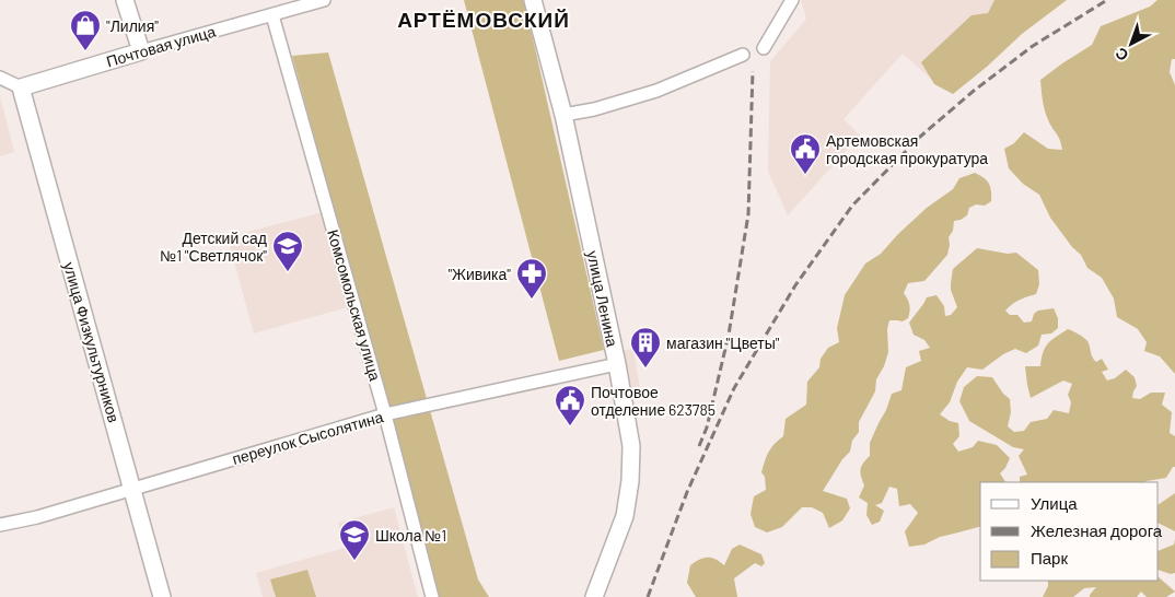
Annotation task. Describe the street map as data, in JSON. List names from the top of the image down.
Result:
{
  "streets": {
    "street": [
      "Почтовая улица",
      "улица Ленина",
      "Комсомольская улица",
      "улица Физкультурников",
      "переулок Сысолятина"
    ]
  },
  "crossings": [
    ["Почтовая улица", "Комсомольская улица"],
    ["Почтовая улица", "улица Физкультурников"],
    ["улица Ленина", "переулок Сысолятина"],
    ["Комсомольская улица", "переулок Сысолятина"],
    ["улица Физкультурников", "переулок Сысолятина"]
  ],
  "districts": ["АРТЁМОВСКИЙ"],
  "places": {
    "shop": ["\"Лилия\""],
    "public building": ["Артемовская городская прокуратура", "Почтовое отделение 623785"],
    "school or university": ["Детский сад №1 \"Светлячок\"", "Школа №1"],
    "pharmacy": ["\"Живика\""],
    "building": ["магазин \"Цветы\""]
  },
  "legend": ["Улица", "Железная дорога", "Парк"],
  "north": "bottom left"
}
